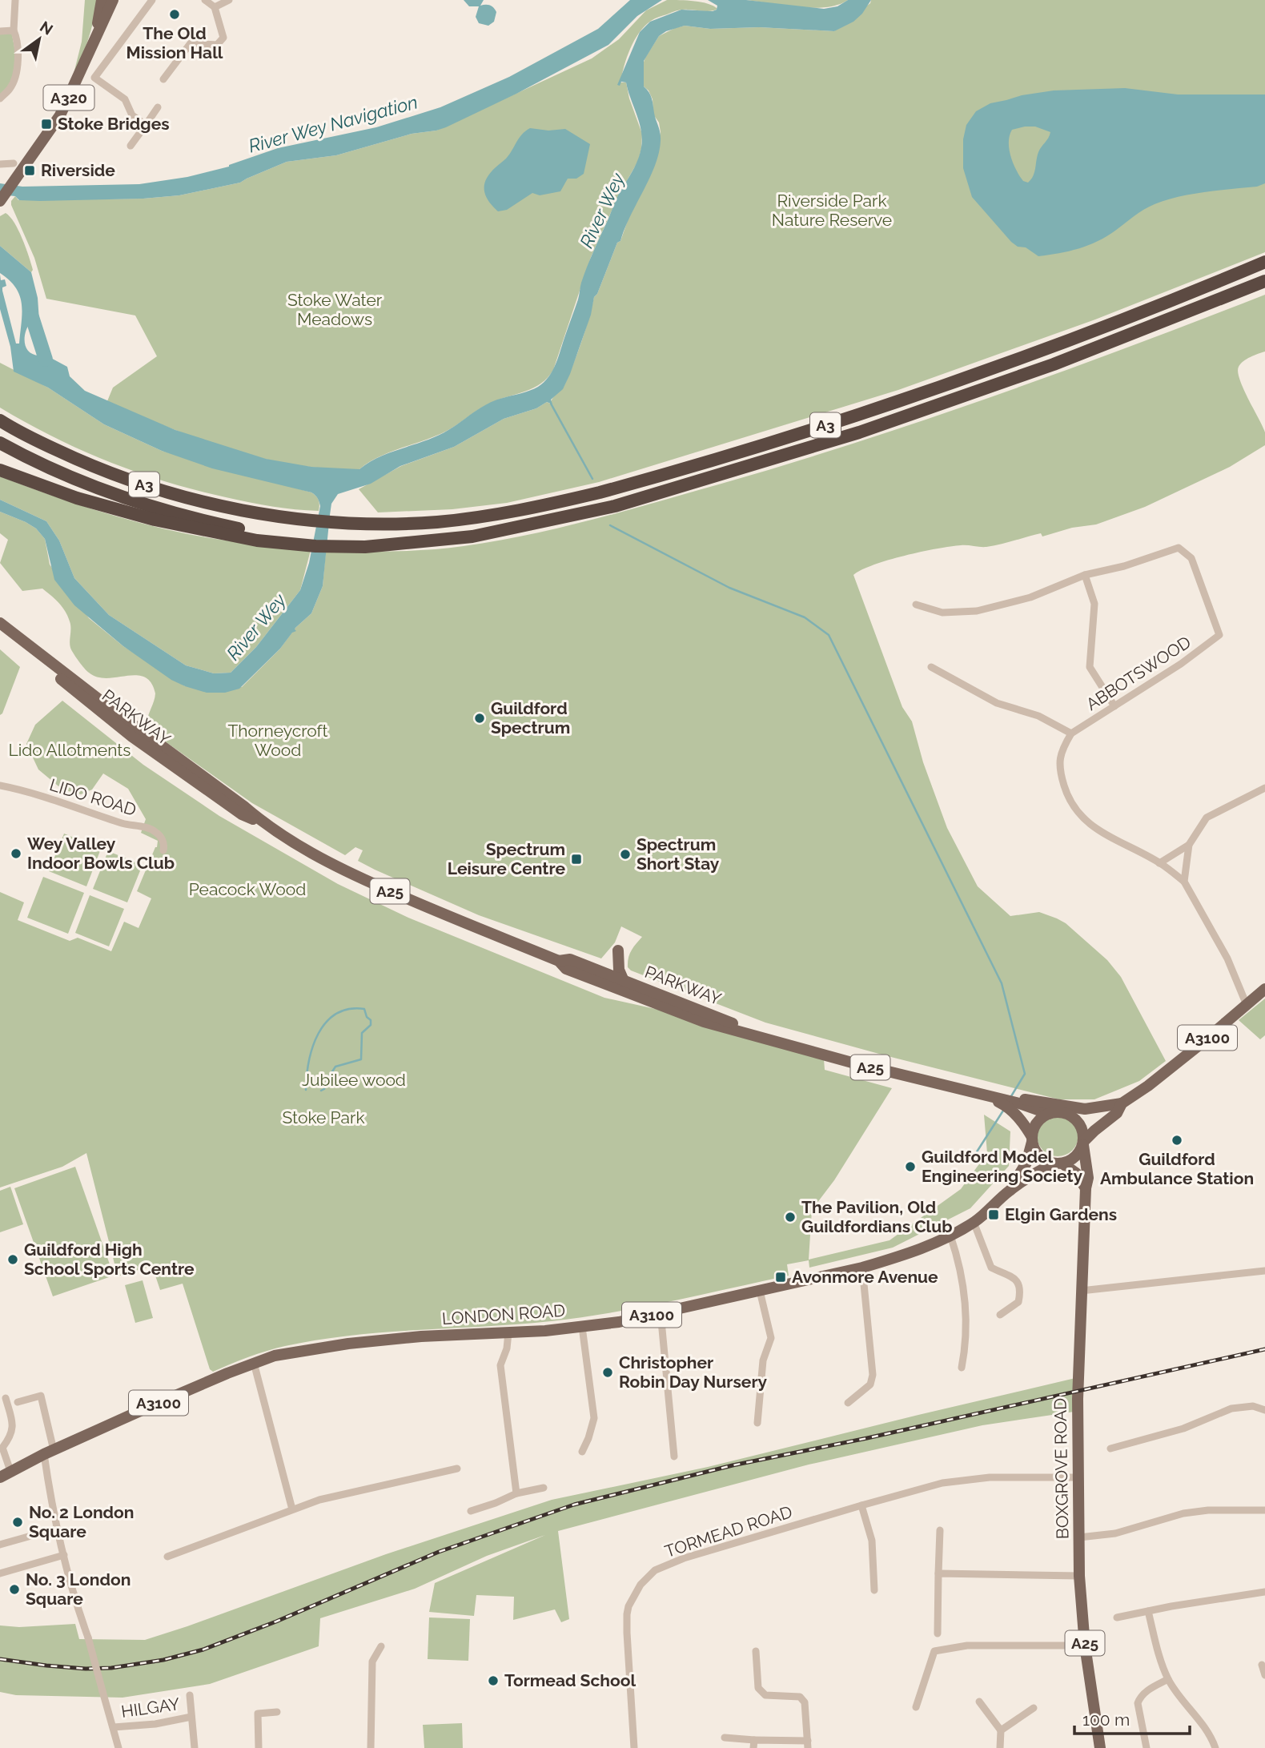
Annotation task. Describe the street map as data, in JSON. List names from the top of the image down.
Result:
{
  "streets": {
    "highway": ["A3"],
    "main road": [
      "A320",
      "PARKWAY",
      "A25",
      "A3100",
      "LONDON ROAD",
      "BOXGROVE ROAD"
    ],
    "street": [
      "ABBOTSWOOD",
      "LIDO ROAD",
      "TORMEAD ROAD",
      "HILGAY"
    ]
  },
  "crossings": [
    ["PARKWAY", "A25"],
    ["PARKWAY", "A3100"],
    ["A25", "A3100"],
    ["A25", "LONDON ROAD"],
    ["A25", "BOXGROVE ROAD"],
    ["A3100", "LONDON ROAD"],
    ["BOXGROVE ROAD", "TORMEAD ROAD"]
  ],
  "water": ["River Wey Navigation", "River Wey"],
  "parks": [
    "Riverside Park Nature Reserve",
    "Stoke Water Meadows",
    "Thorneycroft Wood",
    "Lido Allotments",
    "Peacock Wood",
    "Jubilee wood",
    "Stoke Park"
  ],
  "places": {
    "other": [
      "The Old Mission Hall",
      "Guildford Spectrum",
      "Wey Valley Indoor Bowls Club",
      "Spectrum Short Stay",
      "Guildford Ambulance Station",
      "Guildford Model Engineering Society",
      "The Pavilion, Old Guildfordians Club",
      "Guildford High School Sports Centre",
      "Christopher Robin Day Nursery",
      "No. 2 London Square",
      "No. 3 London Square",
      "Tormead School"
    ],
    "transit": [
      "Stoke Bridges",
      "Riverside",
      "Spectrum Leisure Centre",
      "Elgin Gardens",
      "Avonmore Avenue"
    ]
  },
  "scale_bar": "100 m",
  "north": "top right"
}
